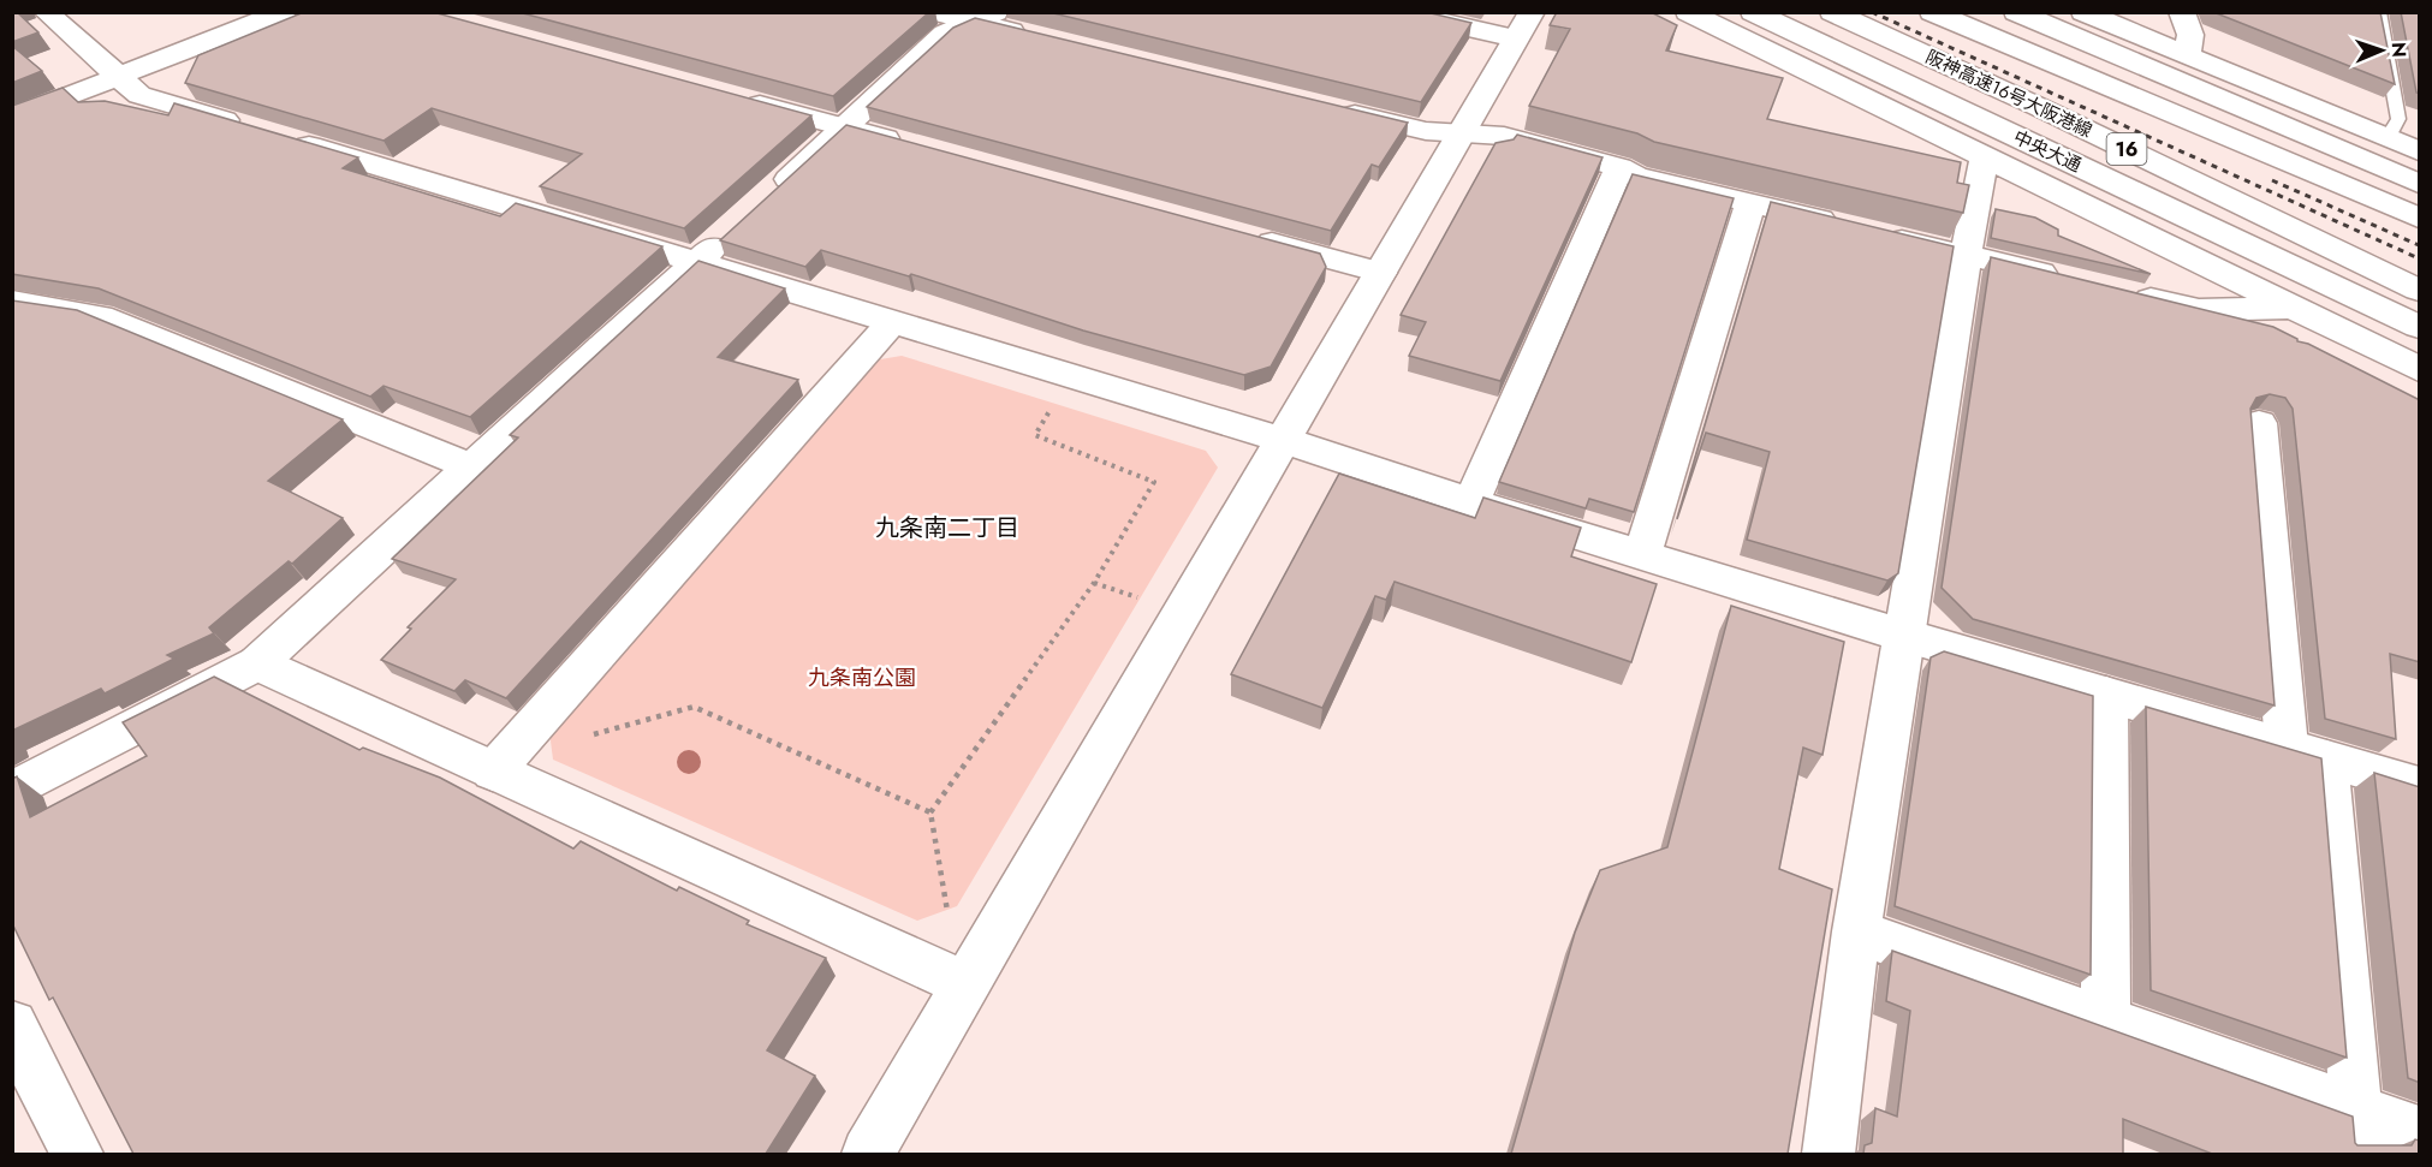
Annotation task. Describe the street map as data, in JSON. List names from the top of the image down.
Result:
{
  "streets": {
    "main road": ["阪神高速16号大阪港線", "16", "中央大通"]
  },
  "districts": ["九条南二丁目"],
  "parks": ["九条南公園"],
  "north": "right"
}
